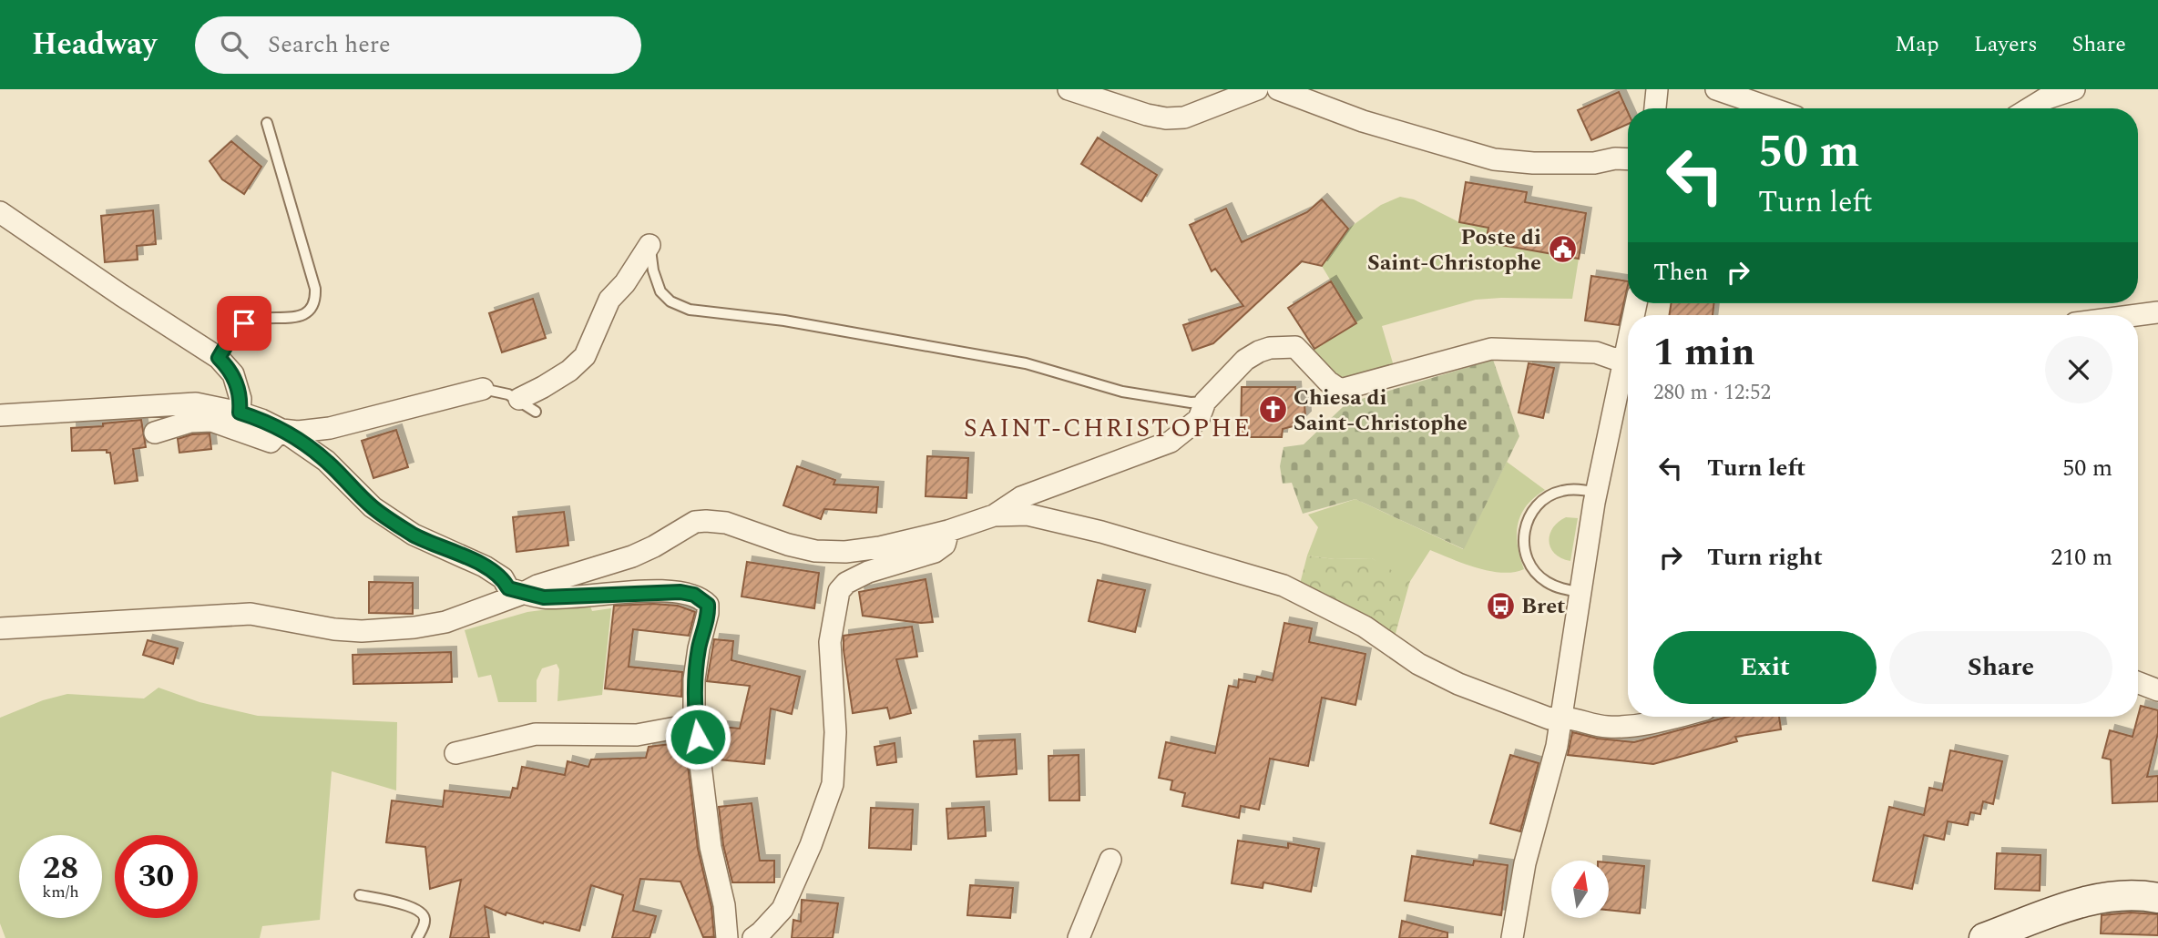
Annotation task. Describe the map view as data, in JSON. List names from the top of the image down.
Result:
{
  "districts": ["SAINT-CHRISTOPHE"],
  "places": {
    "public building": ["Poste di Saint-Christophe"],
    "church": ["Chiesa di Saint-Christophe"],
    "bus stop": ["Bret"]
  },
  "north": "top",
  "page": {
    "header": "Headway",
    "search": "Search here",
    "nav": ["Map", "Layers", "Share"],
    "turn": ["50 m", "Turn left"],
    "then": "Then",
    "heading": ["1 min", "280 m · 12:52"],
    "list": [
      {
        "name": "Turn left",
        "value": "50 m"
      },
      {
        "name": "Turn right",
        "value": "210 m"
      }
    ],
    "buttons": ["Exit", "Share"],
    "speed": "28 km/h",
    "limit": "30"
  }
}
